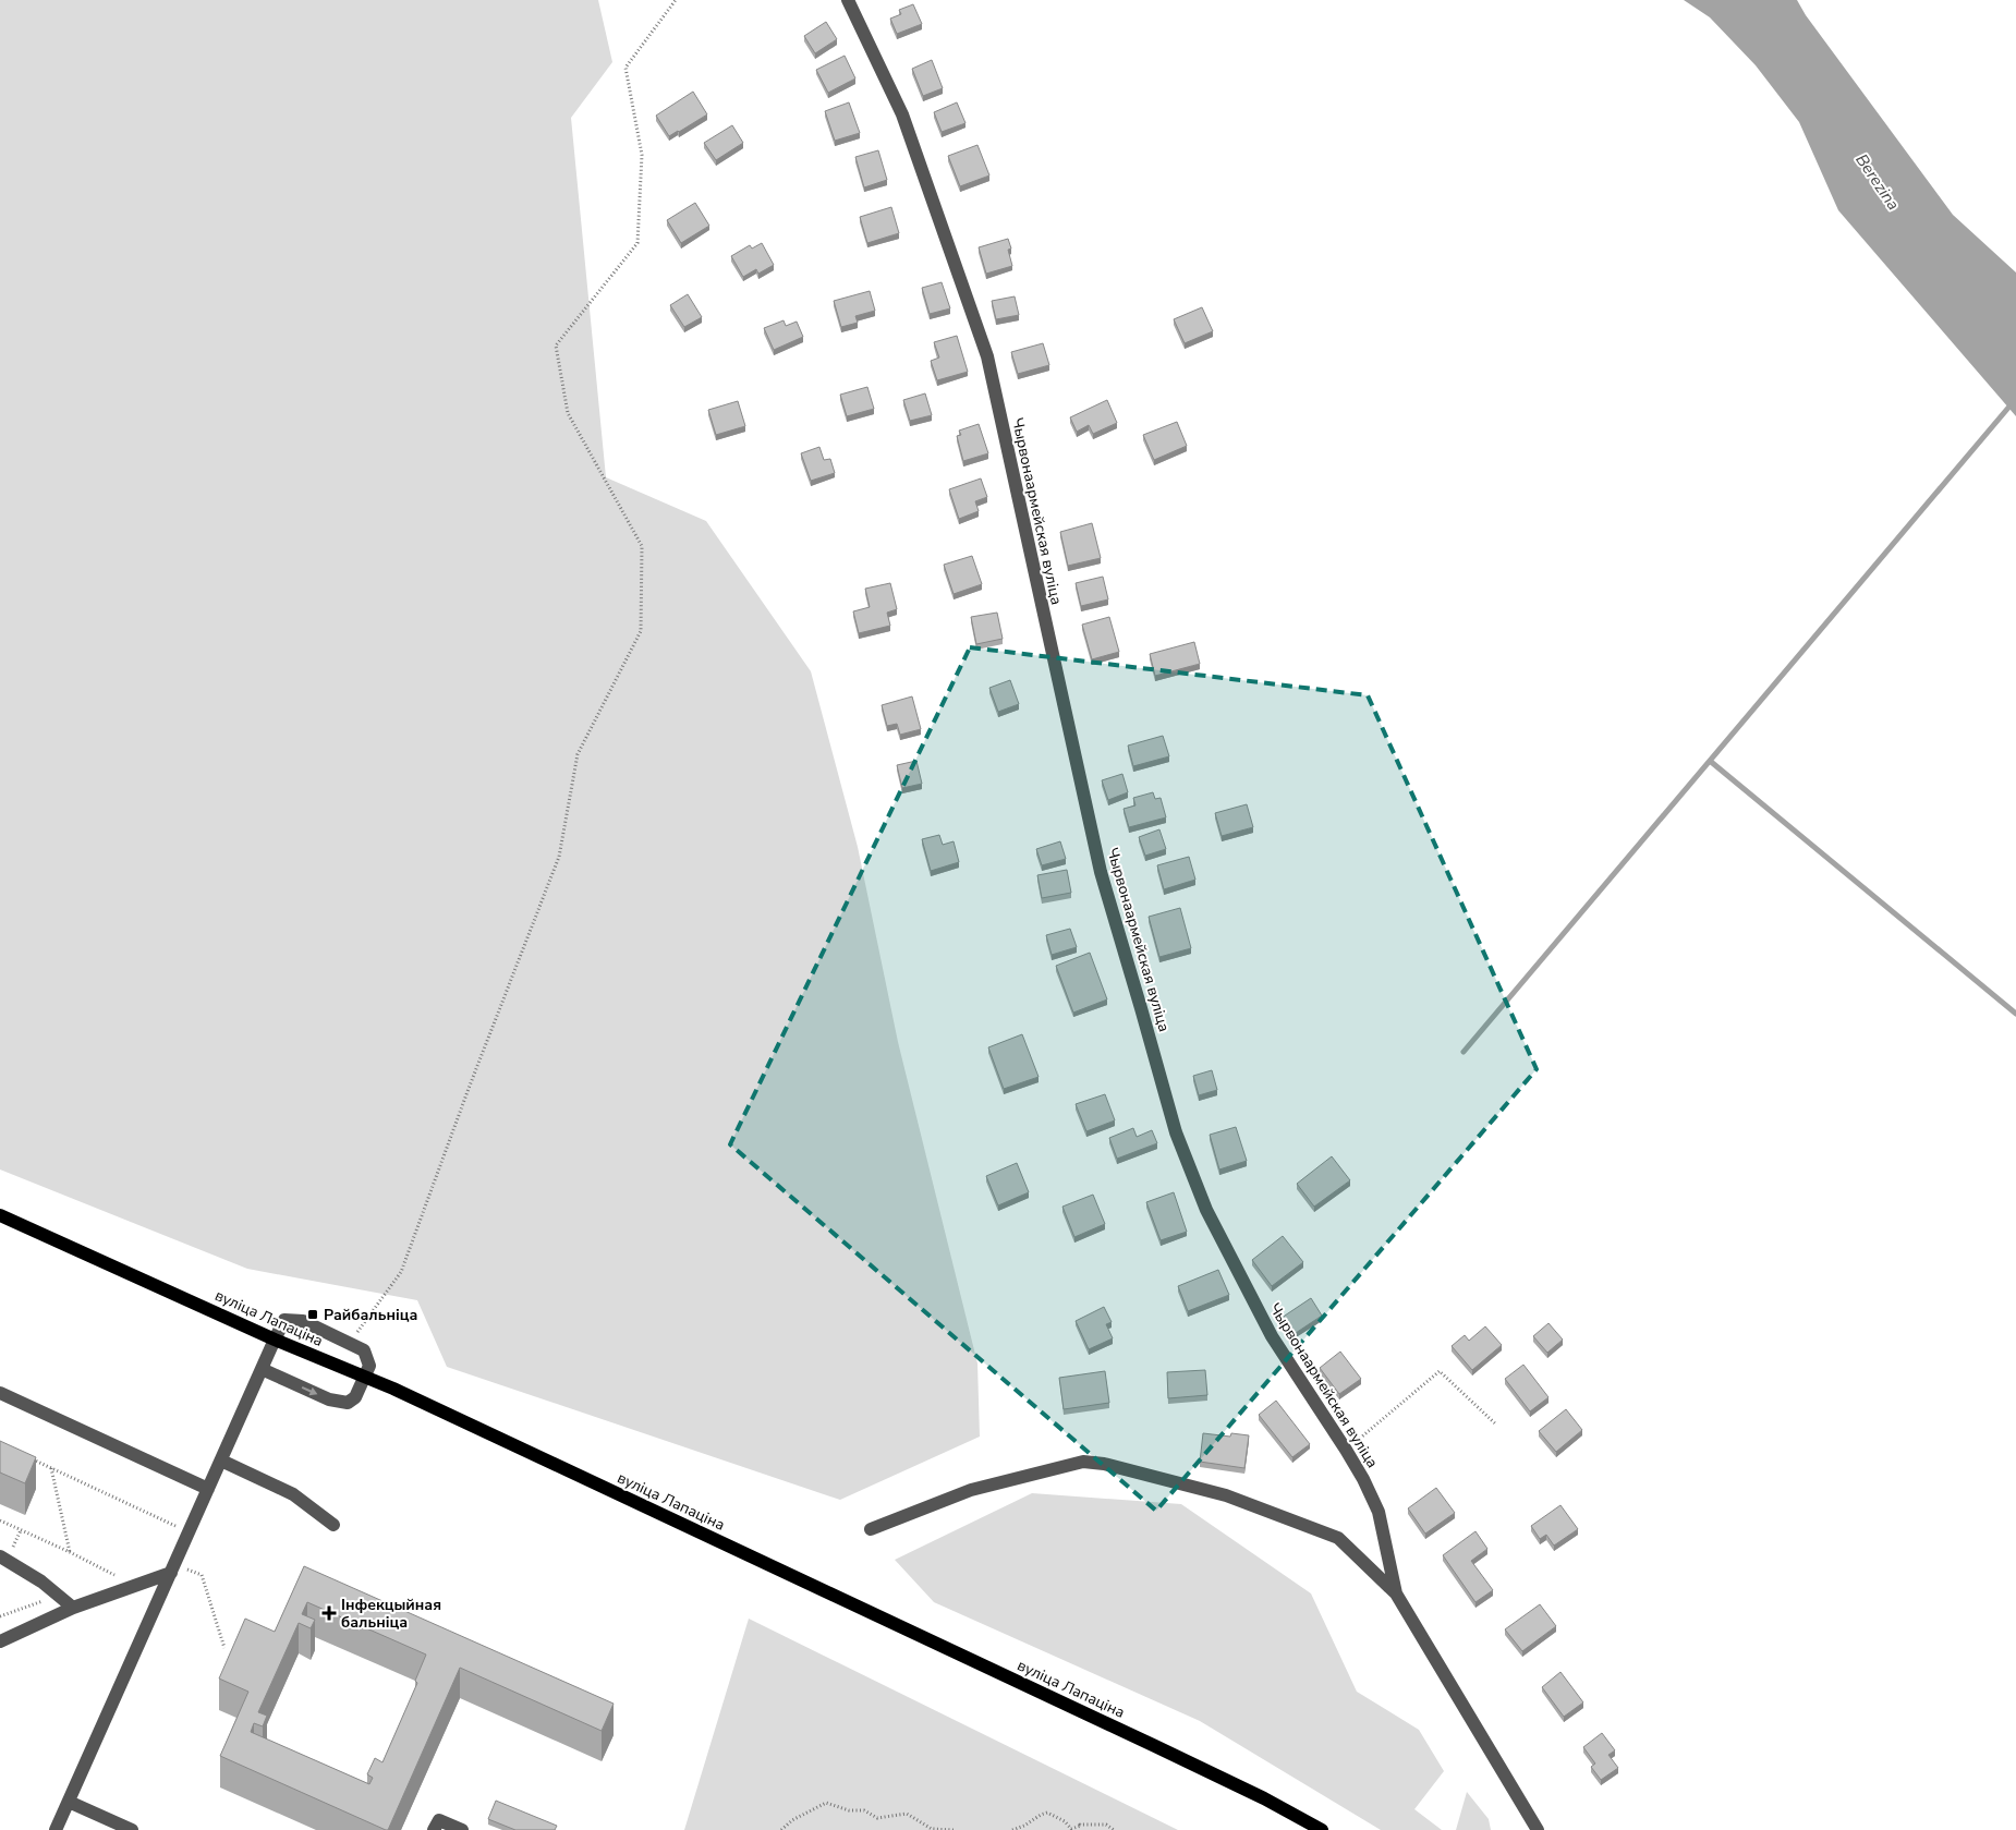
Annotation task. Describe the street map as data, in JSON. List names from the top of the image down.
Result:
{
  "streets": {
    "main road": ["вуліца Лапаціна"],
    "street": ["Чырвонаармейская вуліца"]
  },
  "water": ["Berezina"],
  "places": {
    "transit": ["Райбальніца"],
    "health": ["Інфекцыйная бальніца"]
  }
}
